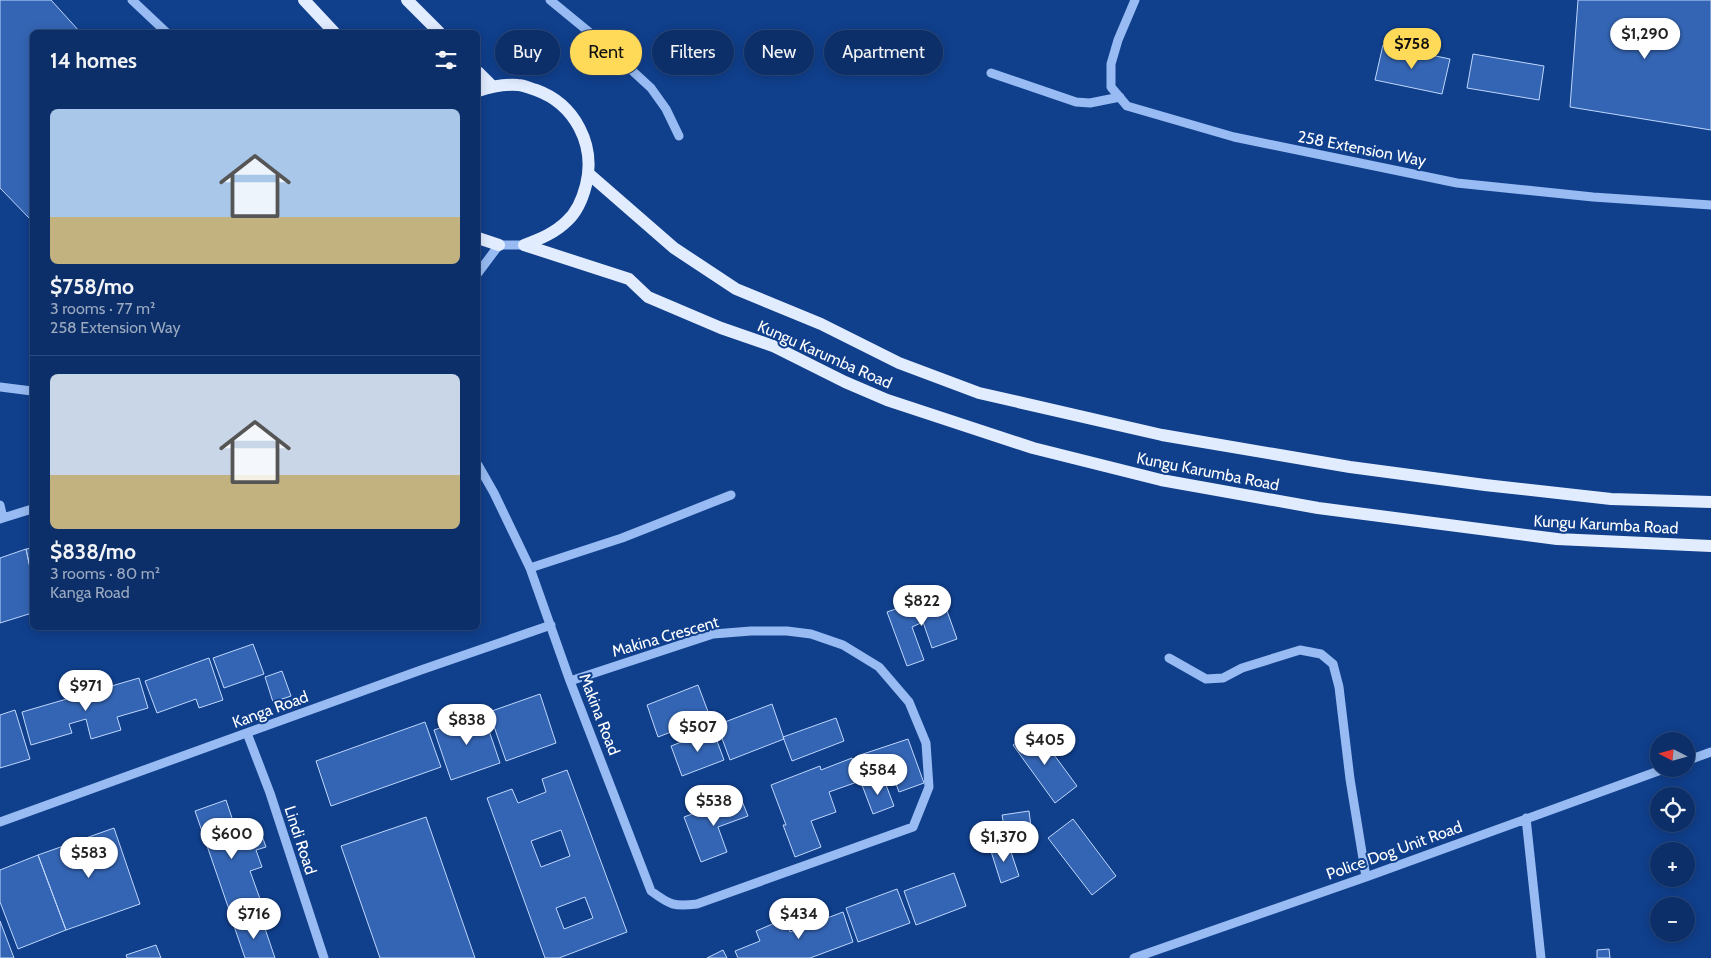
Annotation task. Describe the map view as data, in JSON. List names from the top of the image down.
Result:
{
  "streets": {
    "main road": ["Kungu Karumba Road"],
    "street": [
      "258 Extension Way",
      "Makina Crescent",
      "Kanga Road",
      "Makina Road",
      "Lindi Road",
      "Police Dog Unit Road"
    ]
  },
  "crossings": [
    ["Makina Crescent", "Makina Road"],
    ["Kanga Road", "Makina Road"],
    ["Kanga Road", "Lindi Road"]
  ],
  "north": "left",
  "page": {
    "price": [
      "$1,290",
      "$758",
      "$822",
      "$971",
      "$838",
      "$507",
      "$405",
      "$584",
      "$538",
      "$600",
      "$1,370",
      "$583",
      "$716",
      "$434"
    ],
    "chip": [
      "Buy",
      "Rent",
      "Filters",
      "New",
      "Apartment"
    ],
    "heading": "14 homes",
    "list": [
      {
        "name": "$758/mo",
        "note": "3 rooms · 77 m² · 258 Extension Way"
      },
      {
        "name": "$838/mo",
        "note": "3 rooms · 80 m² · Kanga Road"
      }
    ],
    "map_buttons": ["+", "−"]
  }
}
